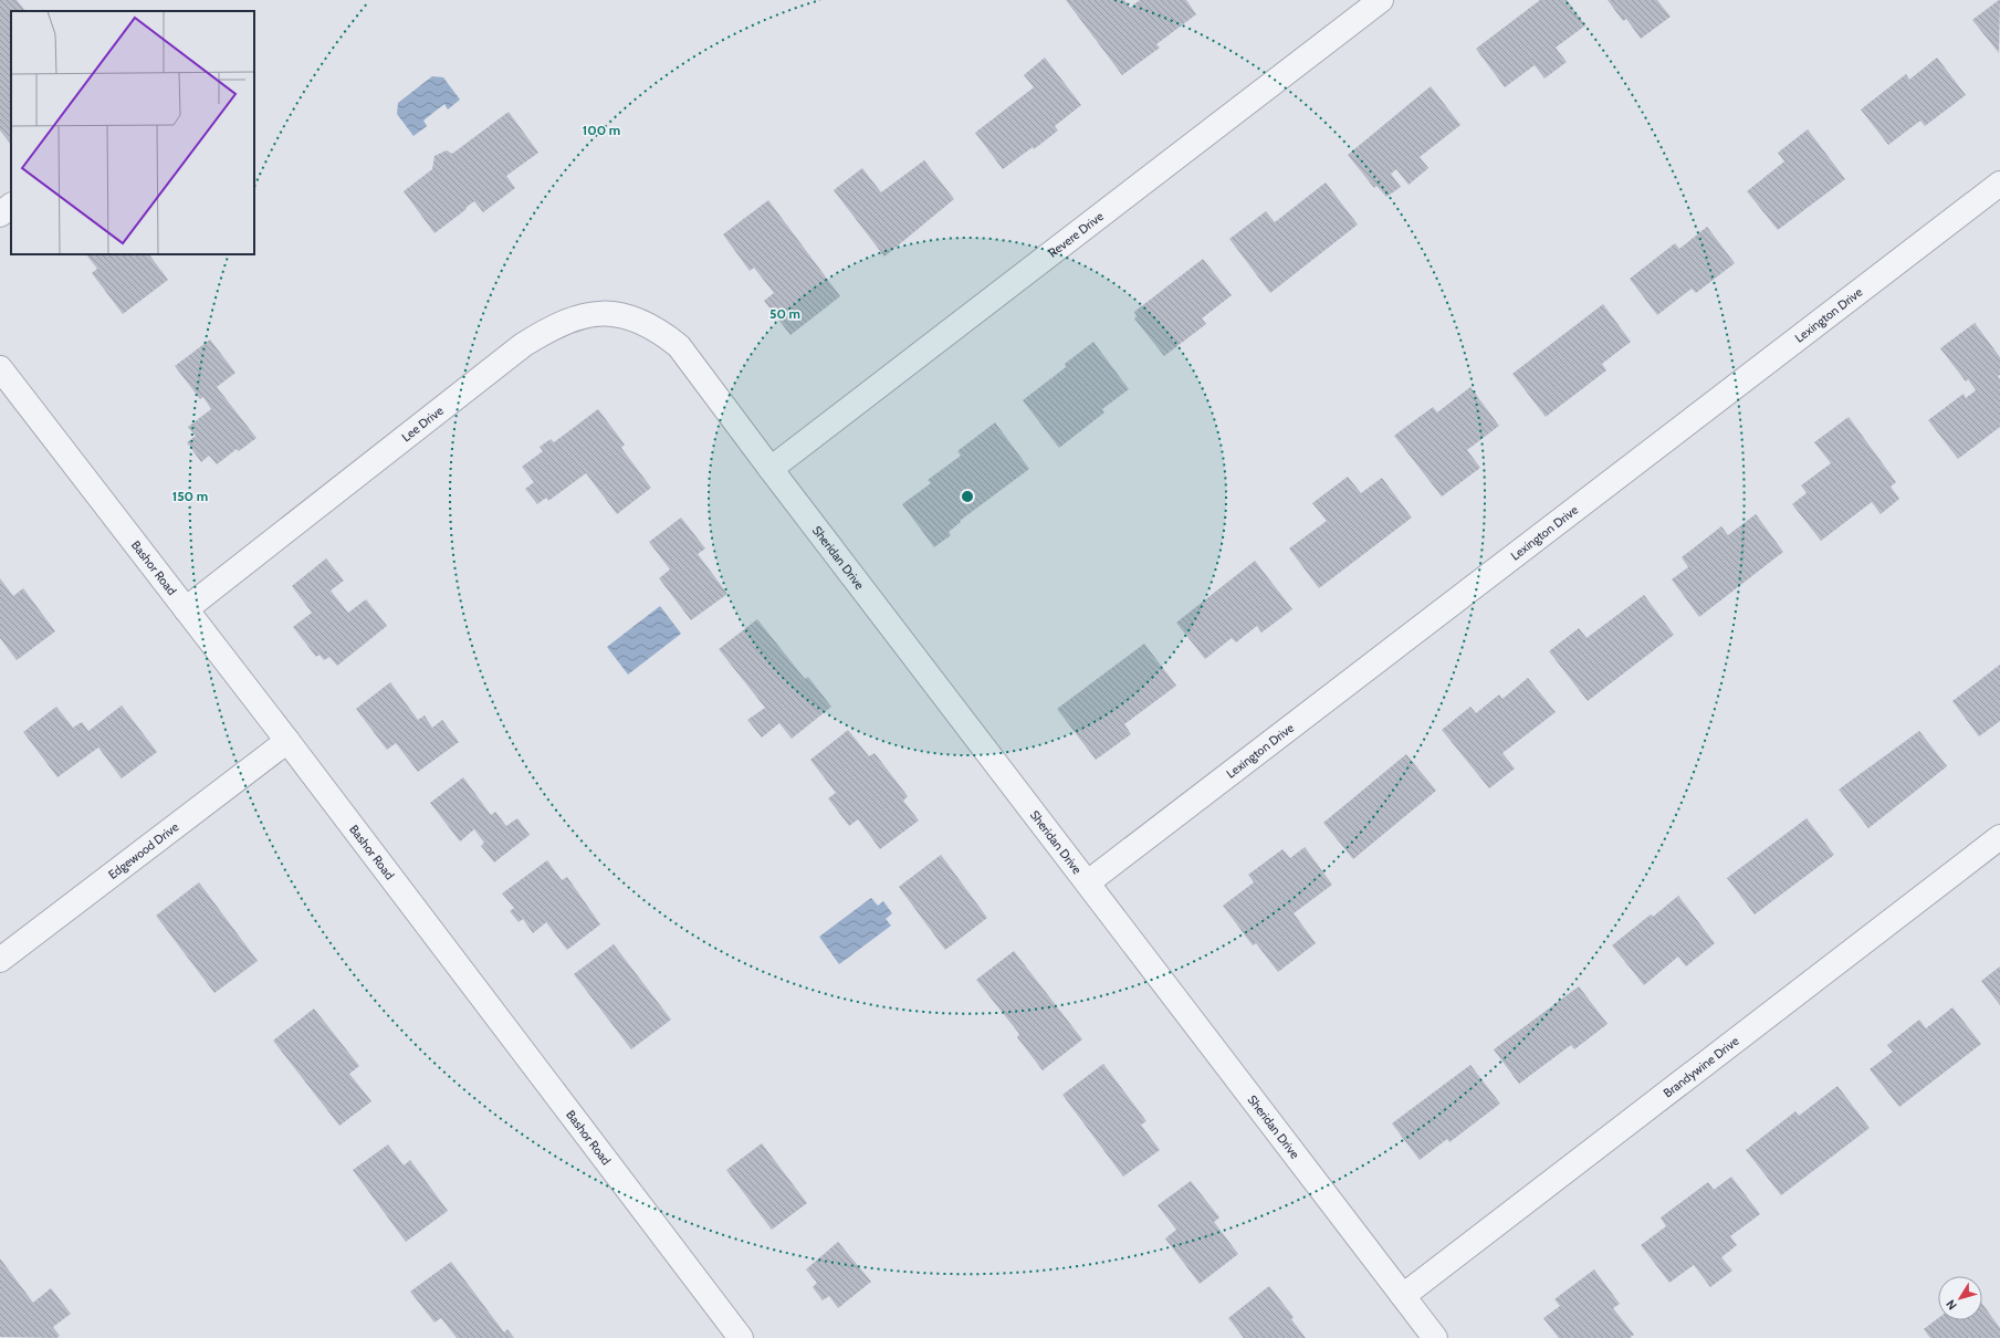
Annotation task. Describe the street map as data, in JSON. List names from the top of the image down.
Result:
{
  "streets": {
    "street": [
      "Revere Drive",
      "Lexington Drive",
      "Lee Drive",
      "Sheridan Drive",
      "Bashor Road",
      "Edgewood Drive",
      "Brandywine Drive"
    ]
  },
  "crossings": [
    ["Revere Drive", "Sheridan Drive"],
    ["Lexington Drive", "Sheridan Drive"],
    ["Lee Drive", "Sheridan Drive"],
    ["Lee Drive", "Bashor Road"],
    ["Sheridan Drive", "Brandywine Drive"],
    ["Bashor Road", "Edgewood Drive"]
  ],
  "north": "bottom left",
  "rings": ["100 m", "50 m", "150 m"]
}
